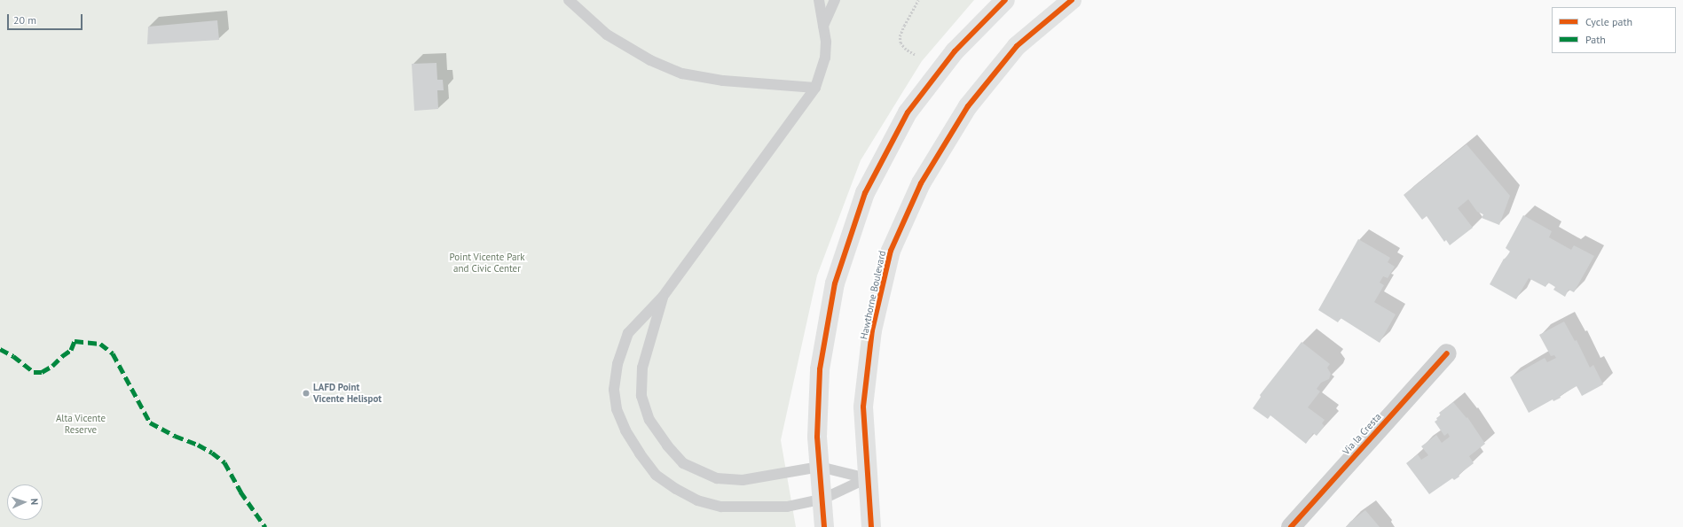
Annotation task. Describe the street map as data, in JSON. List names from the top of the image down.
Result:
{
  "streets": {
    "main road": ["Hawthorne Boulevard"],
    "street": ["Via la Cresta"]
  },
  "parks": ["Point Vicente Park and Civic Center", "Alta Vicente Reserve"],
  "places": ["LAFD Point Vicente Helispot"],
  "legend": ["Cycle path", "Path"],
  "scale_bar": "20 m",
  "north": "right"
}
